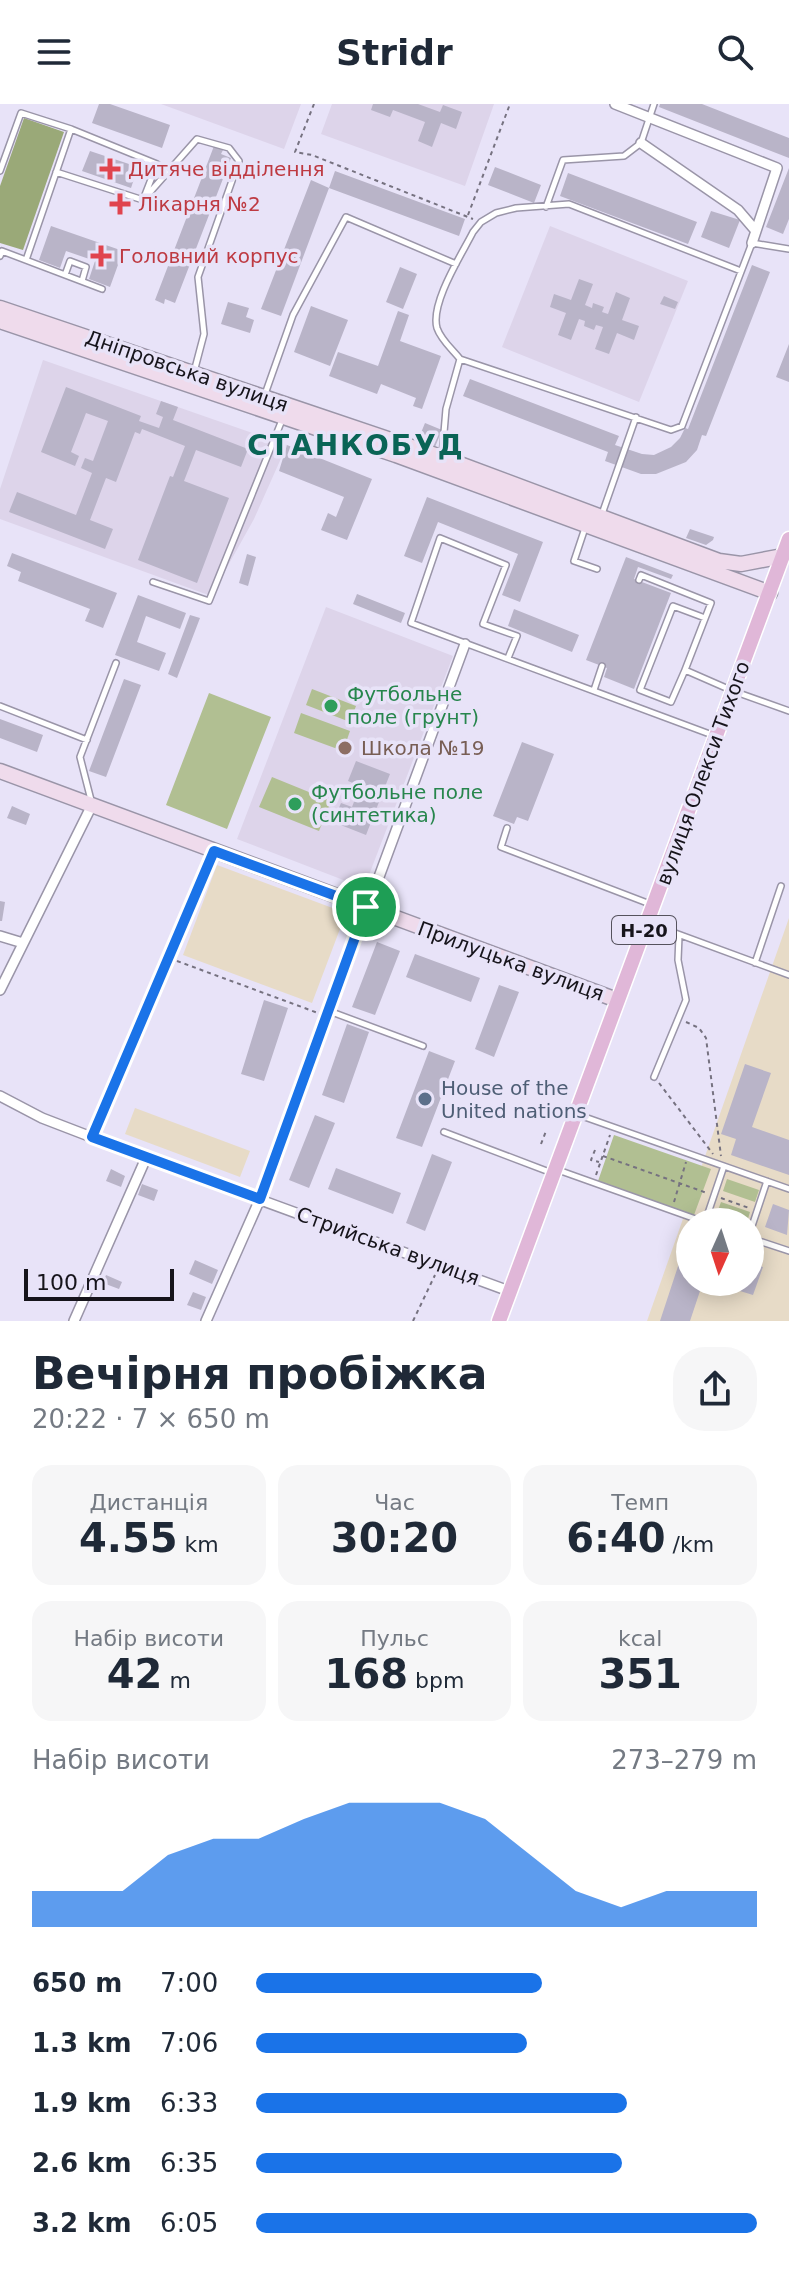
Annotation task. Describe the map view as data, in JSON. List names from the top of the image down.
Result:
{
  "streets": {
    "main road": ["вулиця Олекси Тихого", "Н-20"],
    "street": ["Дніпровська вулиця", "Прилуцька вулиця", "Стрийська вулиця"]
  },
  "crossings": [
    ["Дніпровська вулиця", "вулиця Олекси Тихого"],
    ["вулиця Олекси Тихого", "Прилуцька вулиця"],
    ["вулиця Олекси Тихого", "Стрийська вулиця"]
  ],
  "districts": ["СТАНКОБУД"],
  "places": {
    "health": ["Дитяче відділення", "Лікарня №2", "Головний корпус"],
    "other": [
      "Футбольне поле (грунт)",
      "Школа №19",
      "Футбольне поле (синтетика)",
      "House of the United nations"
    ]
  },
  "scale_bar": "100 m",
  "north": "bottom",
  "page": {
    "header": "Stridr",
    "scale": "100 m",
    "heading": ["Вечірня пробіжка", "20:22 · 7 × 650 m"],
    "stats": [
      ["Дистанція", "4.55 km"],
      ["Час", "30:20"],
      ["Темп", "6:40 /km"],
      ["Набір висоти", "42 m"],
      ["Пульс", "168 bpm"],
      ["kcal", "351"]
    ],
    "chart": ["Набір висоти", "273–279 m"],
    "list": [
      {
        "name": "650 m",
        "note": "7:00"
      },
      {
        "name": "1.3 km",
        "note": "7:06"
      },
      {
        "name": "1.9 km",
        "note": "6:33"
      },
      {
        "name": "2.6 km",
        "note": "6:35"
      },
      {
        "name": "3.2 km",
        "note": "6:05"
      }
    ]
  }
}
